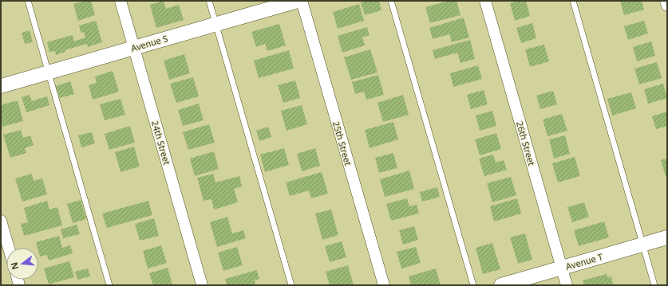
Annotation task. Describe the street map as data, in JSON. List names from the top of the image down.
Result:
{
  "streets": {
    "street": [
      "Avenue S",
      "24th Street",
      "25th Street",
      "26th Street",
      "Avenue T"
    ]
  },
  "crossings": [
    ["Avenue S", "24th Street"],
    ["26th Street", "Avenue T"]
  ],
  "north": "left"
}
